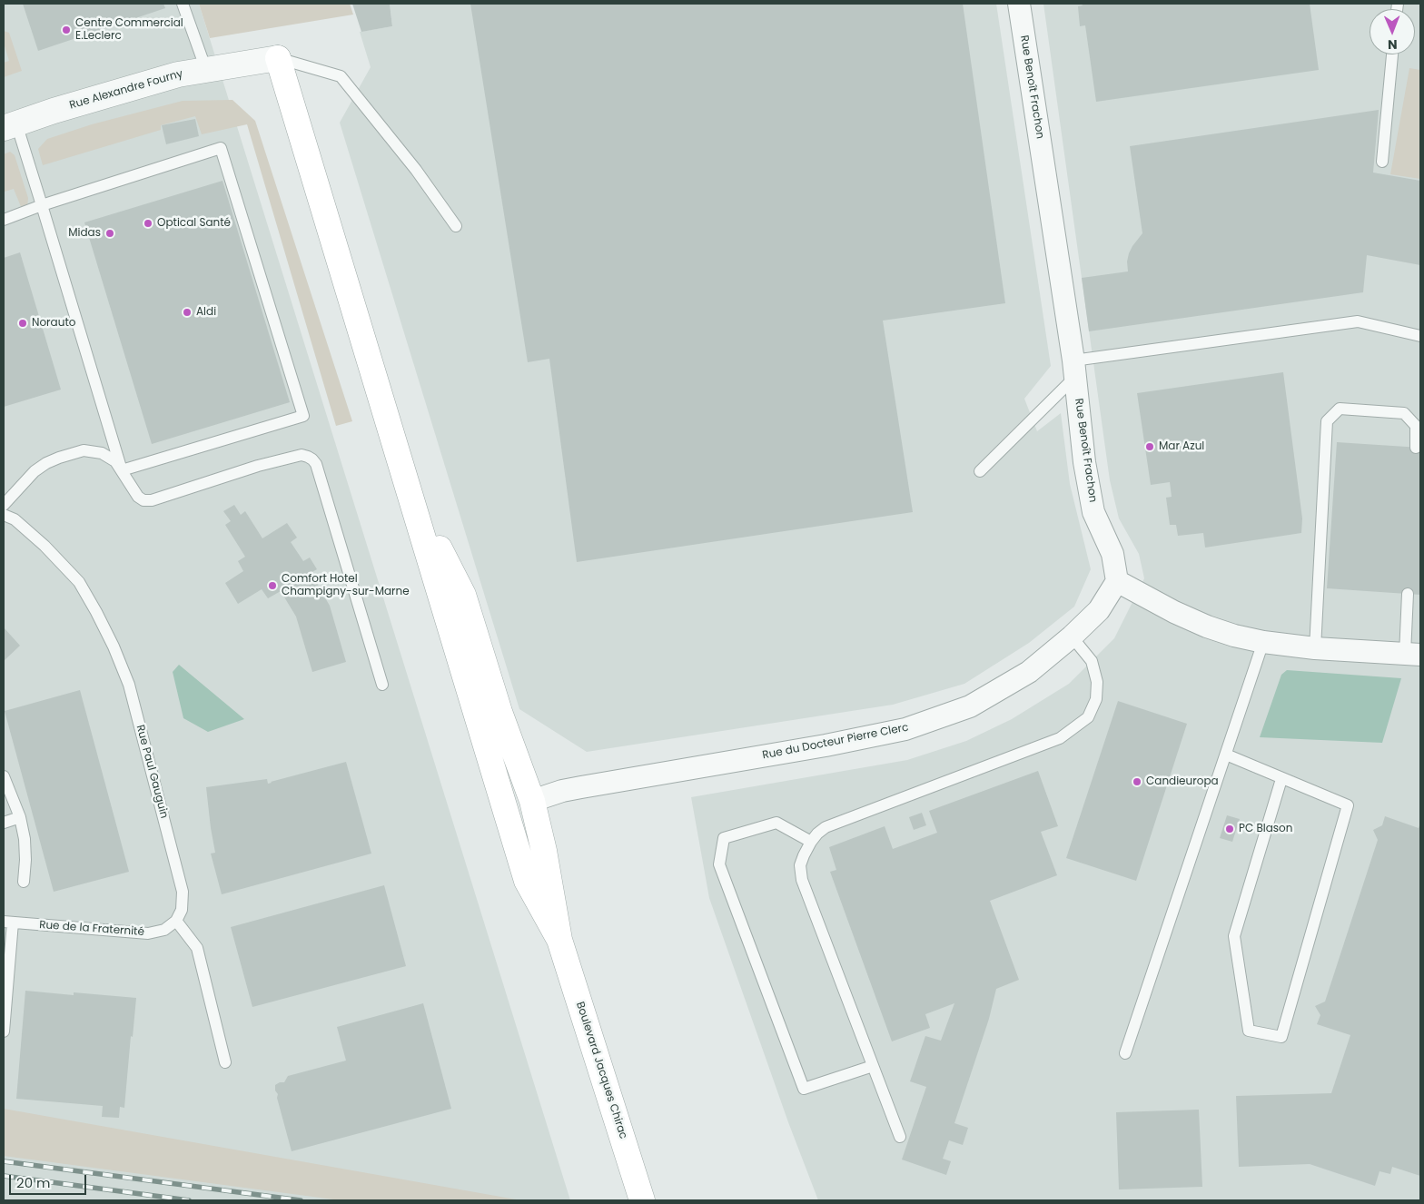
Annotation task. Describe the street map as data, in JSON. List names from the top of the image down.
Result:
{
  "streets": {
    "main road": ["Boulevard Jacques Chirac"],
    "street": ["Rue Benoît Frachon", "Rue Alexandre Fourny", "Rue du Docteur Pierre Clerc"],
    "lane": ["Rue Paul Gauguin", "Rue de la Fraternité"]
  },
  "crossings": [
    ["Rue Benoît Frachon", "Rue du Docteur Pierre Clerc"],
    ["Rue du Docteur Pierre Clerc", "Boulevard Jacques Chirac"],
    ["Rue Paul Gauguin", "Rue de la Fraternité"]
  ],
  "places": [
    "Centre Commercial E.Leclerc",
    "Optical Santé",
    "Midas",
    "Aldi",
    "Norauto",
    "Mar Azul",
    "Comfort Hotel Champigny-sur-Marne",
    "Candieuropa",
    "PC Blason"
  ],
  "scale_bar": "20 m",
  "north": "bottom"
}
